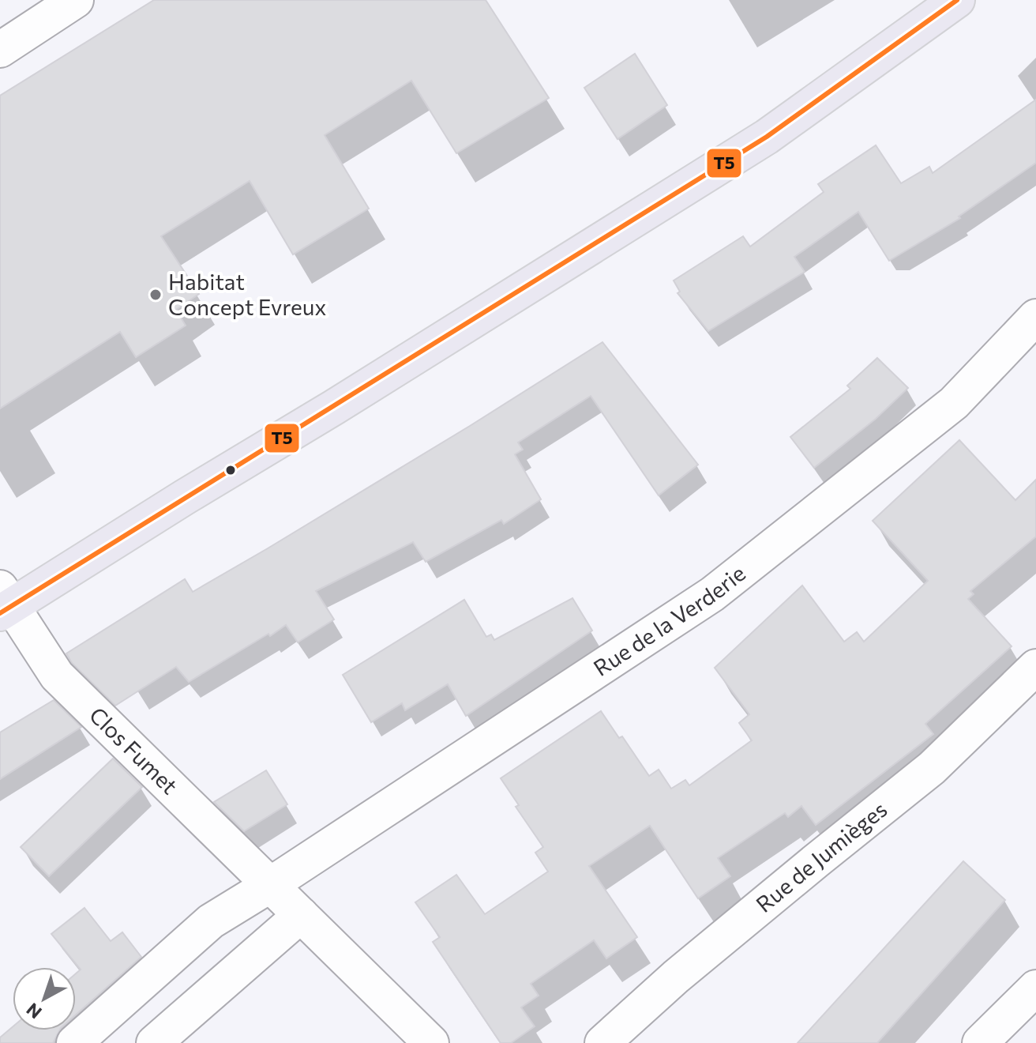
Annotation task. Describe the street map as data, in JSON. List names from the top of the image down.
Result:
{
  "streets": {
    "street": ["Rue de la Verderie", "Clos Fumet", "Rue de Jumièges"]
  },
  "crossings": [
    ["Rue de la Verderie", "Clos Fumet"]
  ],
  "places": ["Habitat Concept Evreux"],
  "lines": ["transit line T5"],
  "north": "bottom left"
}
